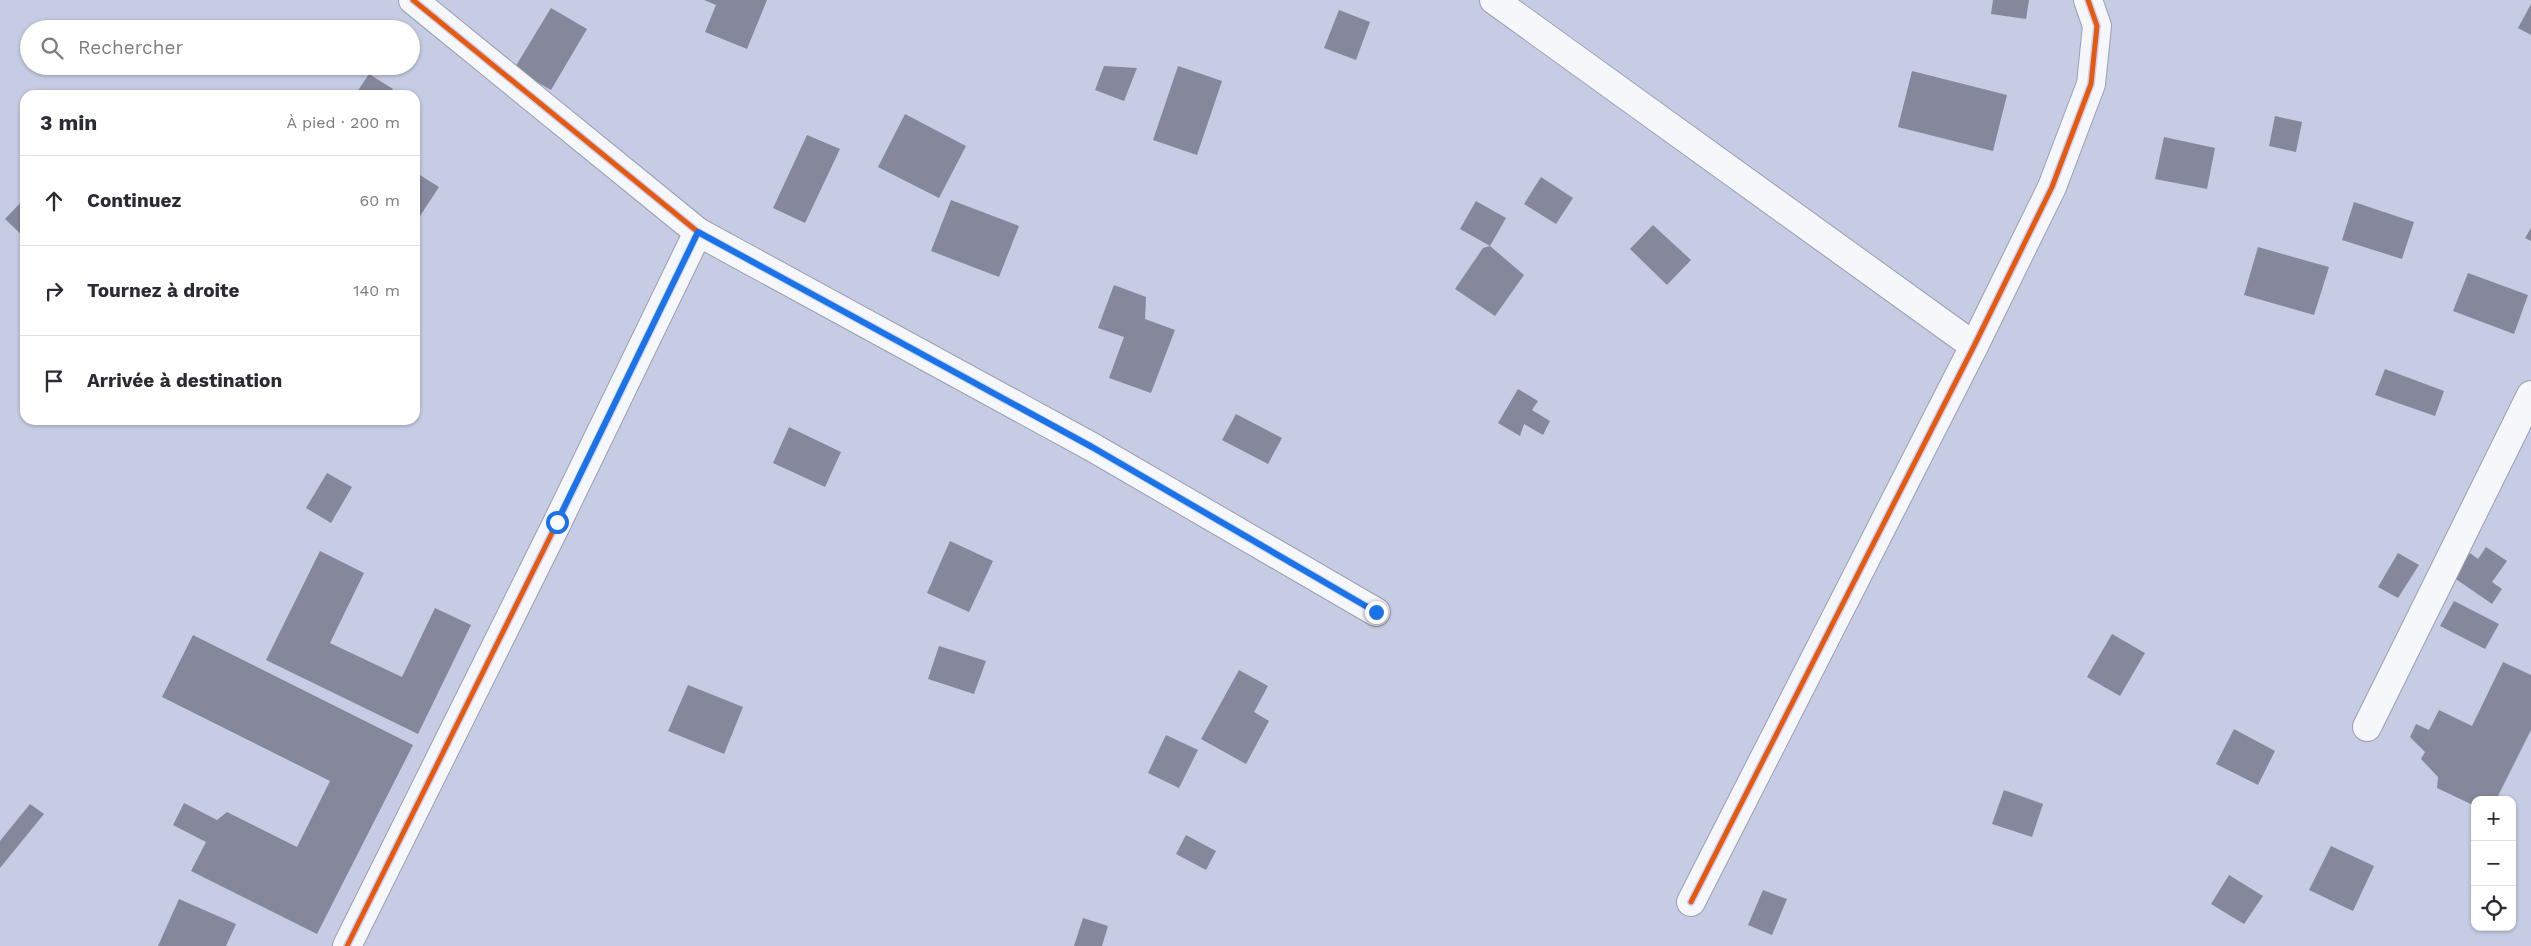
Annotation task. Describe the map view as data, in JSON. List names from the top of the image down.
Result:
{
  "page": {
    "search": "Rechercher",
    "heading": ["3 min", "À pied · 200 m"],
    "list": [
      ["Continuez", "60 m"],
      ["Tournez à droite", "140 m"],
      "Arrivée à destination"
    ],
    "map_buttons": ["+", "−"]
  }
}
